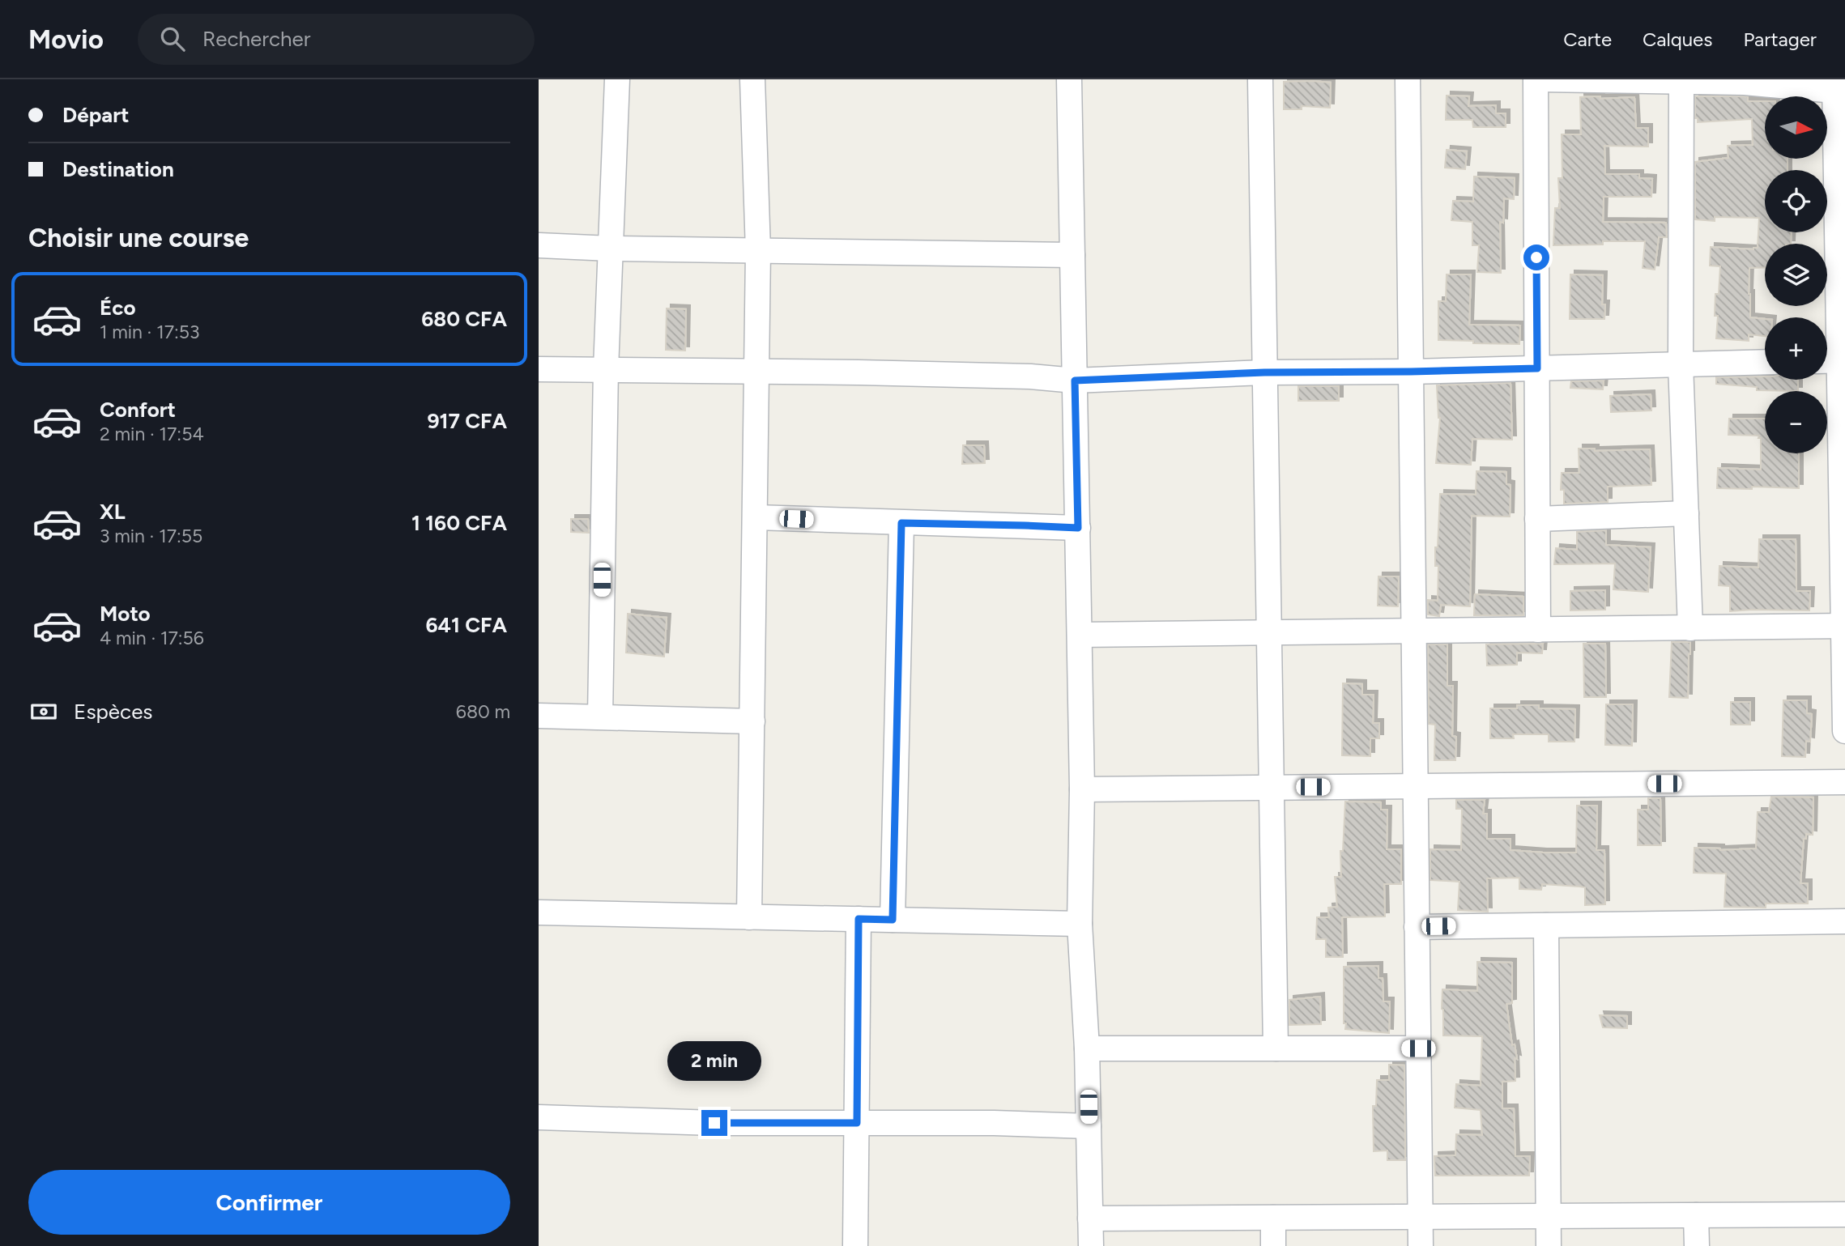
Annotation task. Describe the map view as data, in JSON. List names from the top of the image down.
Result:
{
  "north": "right",
  "page": {
    "header": "Movio",
    "search": "Rechercher",
    "nav": ["Carte", "Calques", "Partager"],
    "banner": ["Départ", "Destination"],
    "map_buttons": ["+", "−"],
    "heading": "Choisir une course",
    "list": [
      {
        "name": "Éco",
        "note": "1 min · 17:53",
        "value": "680 CFA"
      },
      {
        "name": "Confort",
        "note": "2 min · 17:54",
        "value": "917 CFA"
      },
      {
        "name": "XL",
        "note": "3 min · 17:55",
        "value": "1 160 CFA"
      },
      {
        "name": "Moto",
        "note": "4 min · 17:56",
        "value": "641 CFA"
      }
    ],
    "pay": ["Espèces", "680 m"],
    "bubble": "2 min",
    "buttons": "Confirmer"
  }
}
